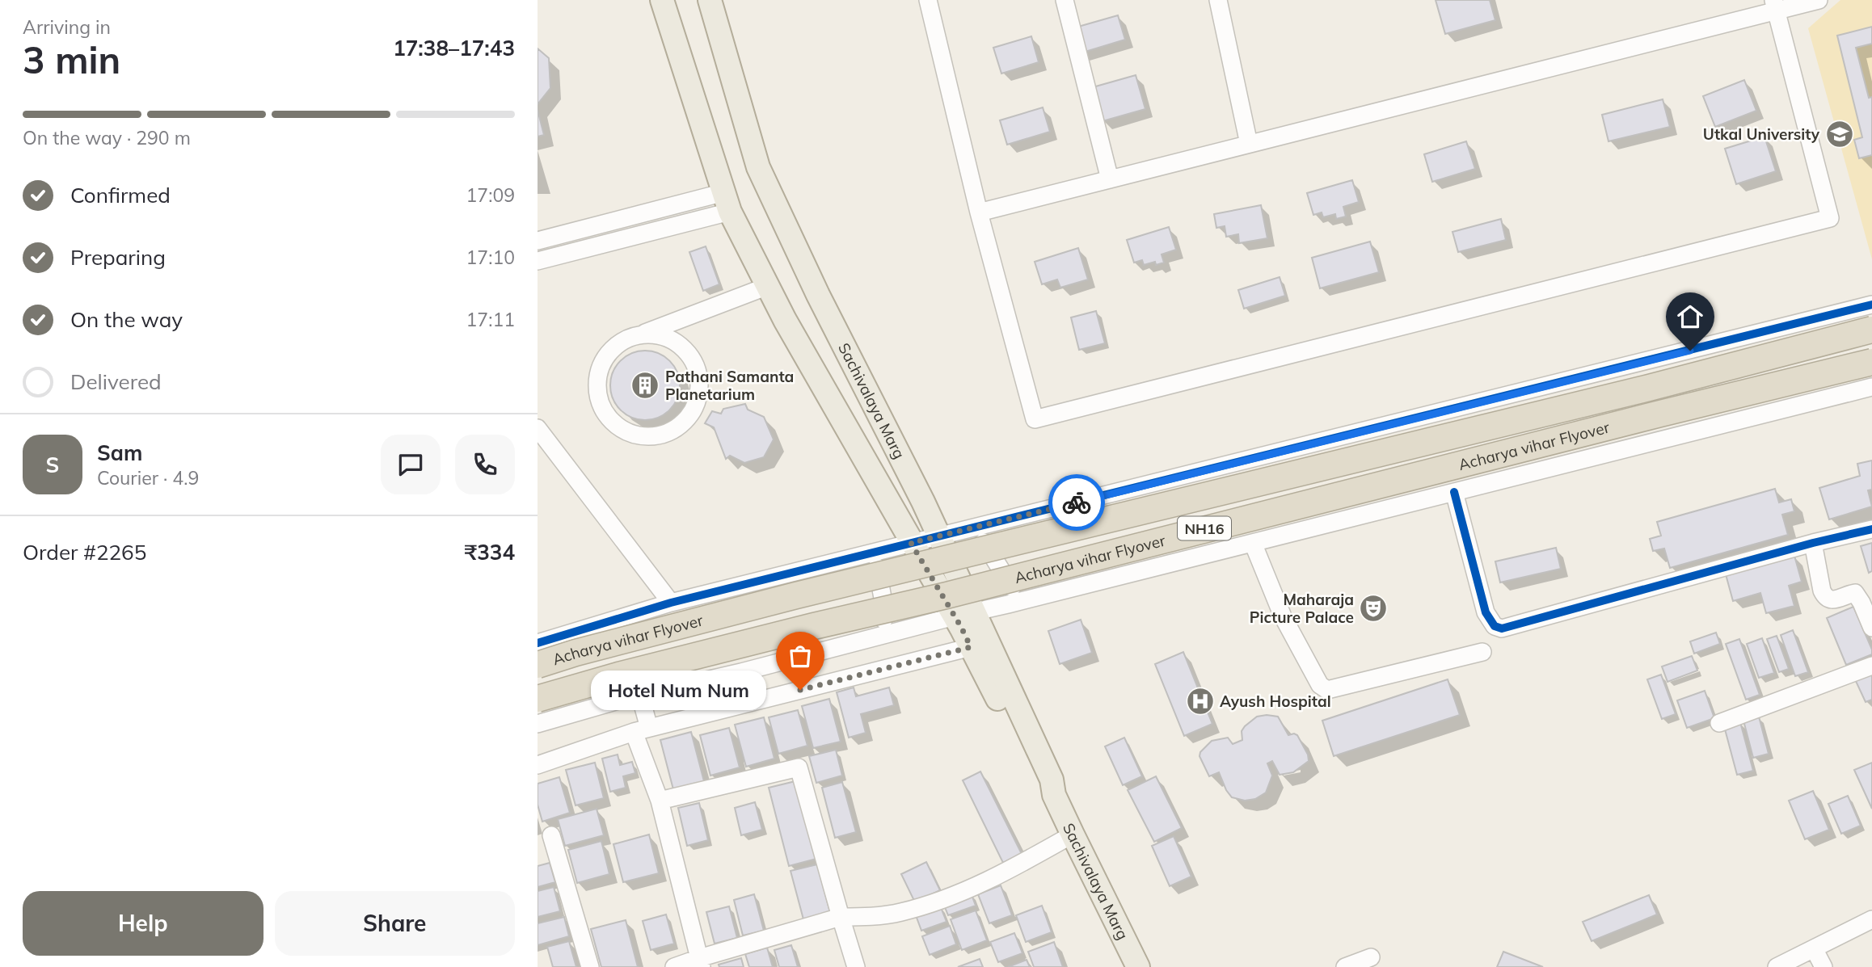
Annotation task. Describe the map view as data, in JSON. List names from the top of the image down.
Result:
{
  "streets": {
    "highway": ["Acharya vihar Flyover", "NH16"],
    "main road": ["Sachivalaya Marg"]
  },
  "places": {
    "school or university": ["Utkal University"],
    "building": ["Pathani Samanta Planetarium"],
    "theatre": ["Maharaja Picture Palace"],
    "other": ["Hotel Num Num"],
    "hospital": ["Ayush Hospital"]
  },
  "page": {
    "heading": ["3 min", "Arriving in", "17:38–17:43"],
    "panel": [
      "Sam",
      "Courier · 4.9",
      "Order #2265",
      "₹334"
    ],
    "bar": "On the way · 290 m",
    "list": [
      ["Confirmed", "17:09"],
      ["Preparing", "17:10"],
      ["On the way", "17:11"],
      "Delivered"
    ],
    "round": "S",
    "bubble": "Hotel Num Num",
    "buttons": ["Help", "Share"]
  }
}
